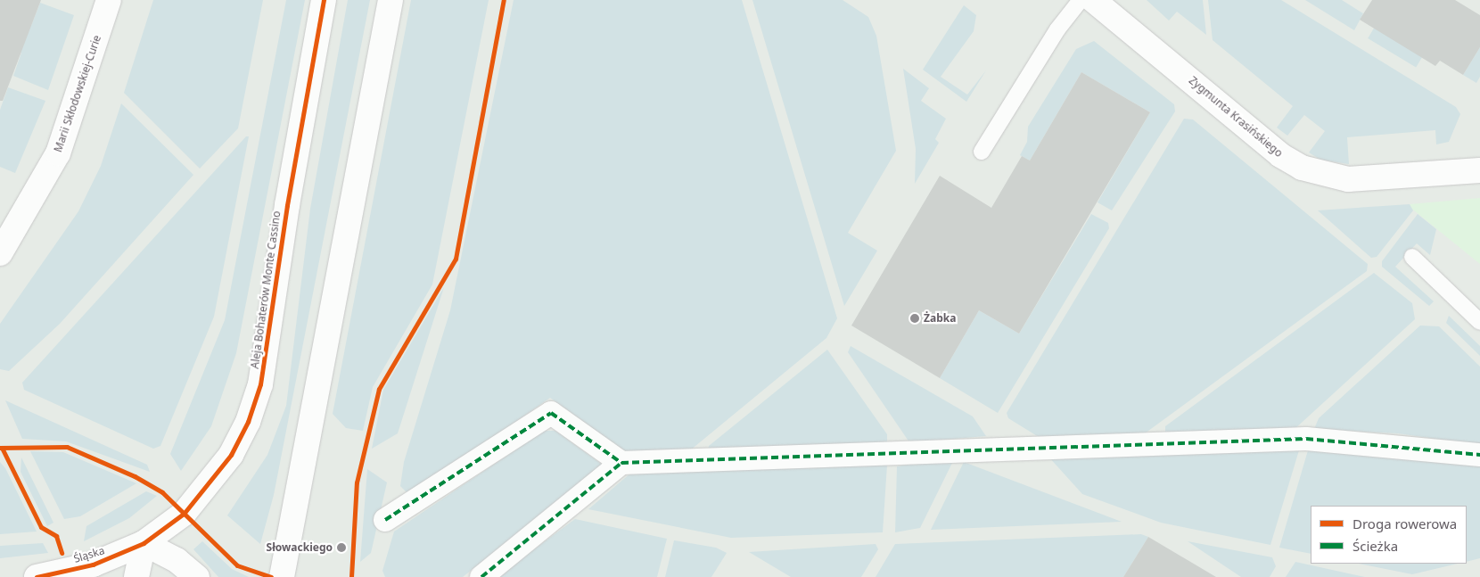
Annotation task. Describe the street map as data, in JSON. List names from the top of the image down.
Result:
{
  "streets": {
    "street": [
      "Marii Skłodowskiej-Curie",
      "Zygmunta Krasińskiego",
      "Aleja Bohaterów Monte Cassino",
      "Śląska"
    ]
  },
  "crossings": [
    ["Aleja Bohaterów Monte Cassino", "Śląska"]
  ],
  "places": ["Żabka", "Słowackiego"],
  "legend": ["Droga rowerowa", "Ścieżka"]
}
